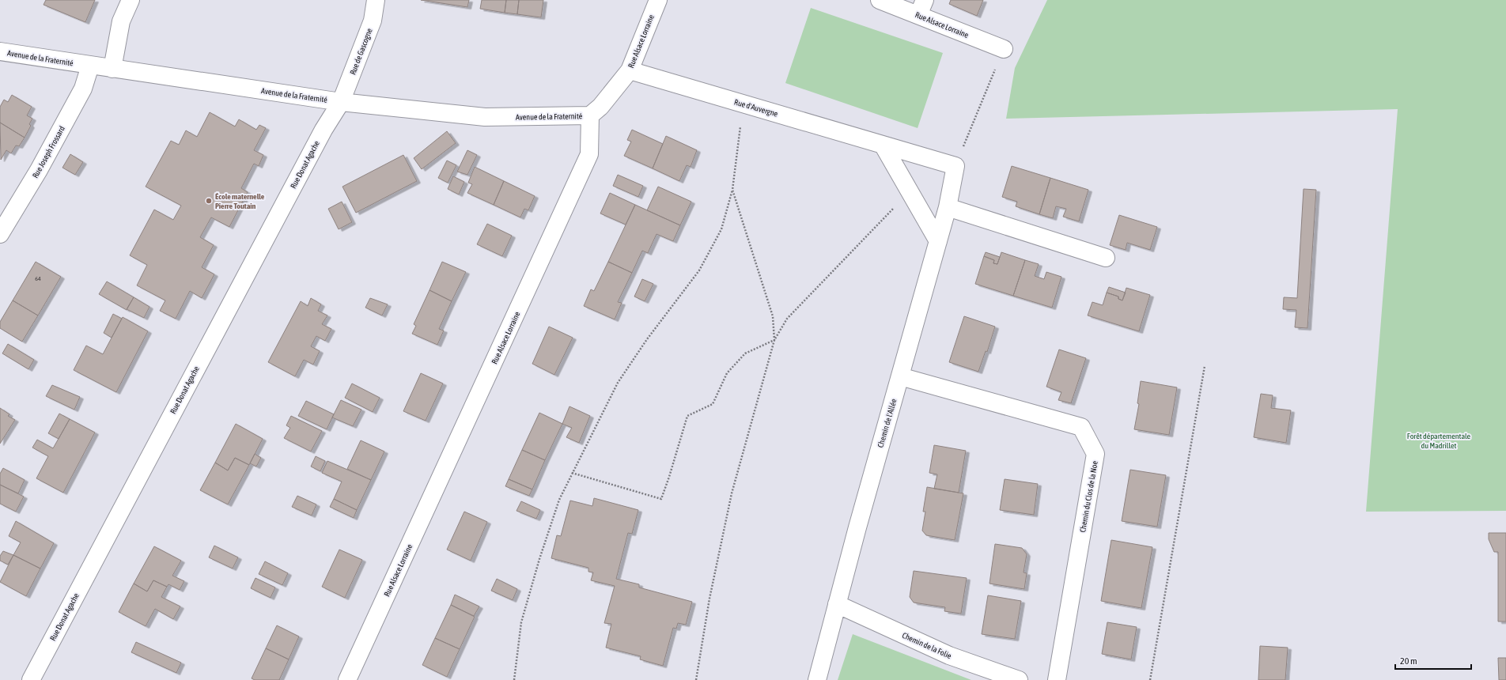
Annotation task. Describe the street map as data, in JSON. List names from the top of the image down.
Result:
{
  "streets": {
    "street": [
      "Rue Alsace Lorraine",
      "Rue de Gascogne",
      "Avenue de la Fraternité",
      "Rue d'Auvergne",
      "Rue Joseph Frossard",
      "Rue Donat Agache",
      "Chemin de l'Allée",
      "Chemin du Clos de la Noe",
      "Chemin de la Folie"
    ]
  },
  "crossings": [
    ["Rue Alsace Lorraine", "Avenue de la Fraternité"],
    ["Rue Alsace Lorraine", "Rue d'Auvergne"],
    ["Rue de Gascogne", "Avenue de la Fraternité"],
    ["Rue de Gascogne", "Rue Donat Agache"],
    ["Avenue de la Fraternité", "Rue Joseph Frossard"],
    ["Avenue de la Fraternité", "Rue Donat Agache"],
    ["Rue d'Auvergne", "Chemin de l'Allée"],
    ["Chemin de l'Allée", "Chemin du Clos de la Noe"],
    ["Chemin de l'Allée", "Chemin de la Folie"]
  ],
  "parks": ["Forêt départementale du Madrillet"],
  "places": ["École maternelle Pierre Toutain"],
  "house_numbers": ["64"],
  "scale_bar": "20 m"
}
